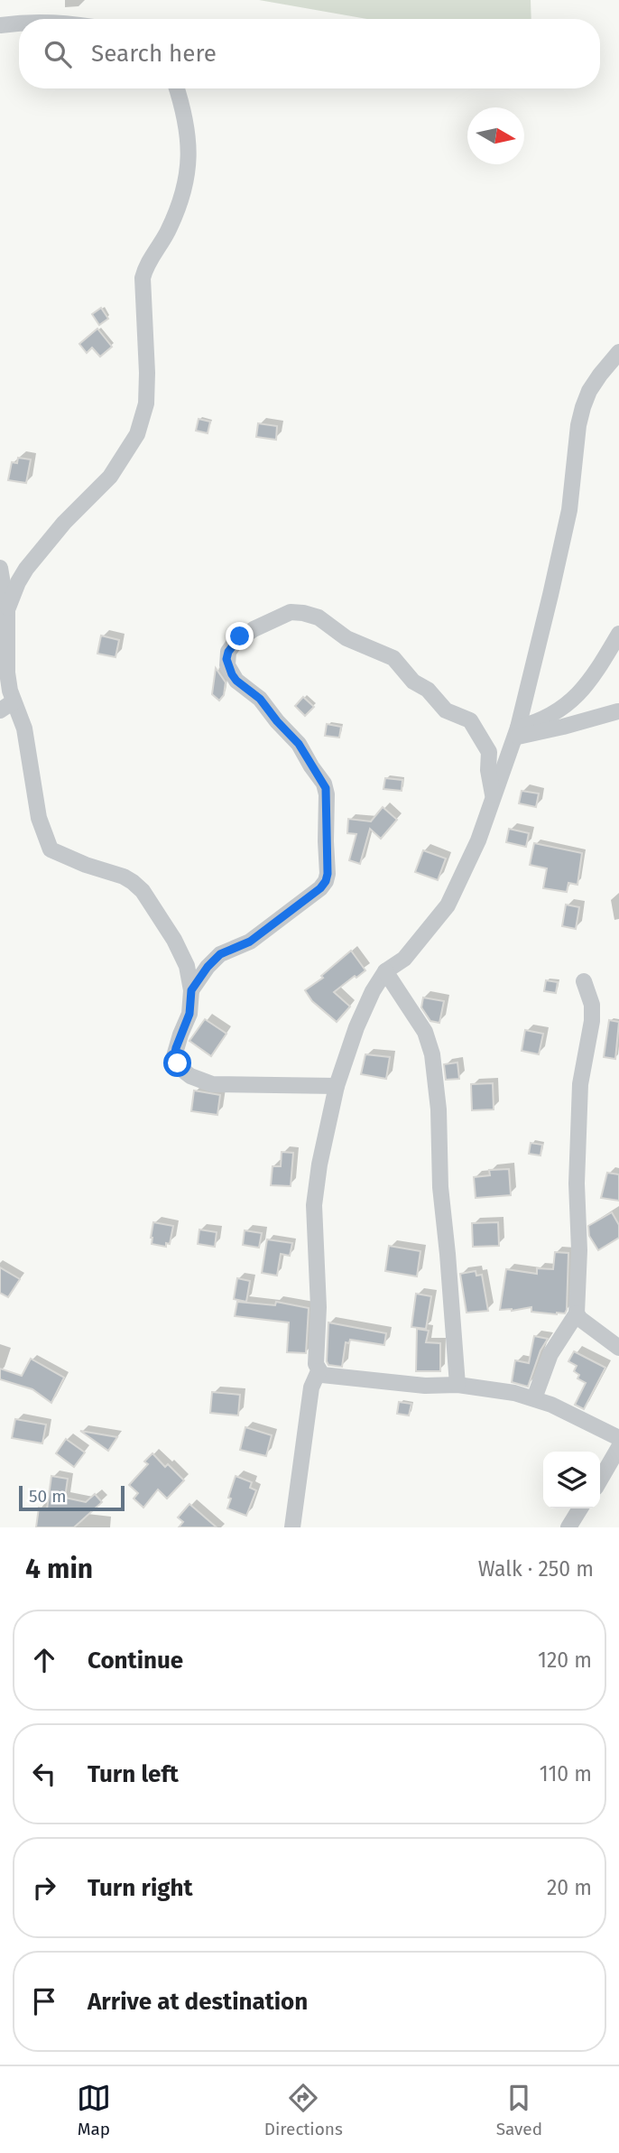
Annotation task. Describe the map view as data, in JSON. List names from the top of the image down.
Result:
{
  "scale_bar": "50 m",
  "north": "right",
  "page": {
    "search": "Search here",
    "scale": "50 m",
    "heading": ["4 min", "Walk · 250 m"],
    "list": [
      ["Continue", "120 m"],
      ["Turn left", "110 m"],
      ["Turn right", "20 m"],
      "Arrive at destination"
    ],
    "nav": ["Map", "Directions", "Saved"]
  }
}
